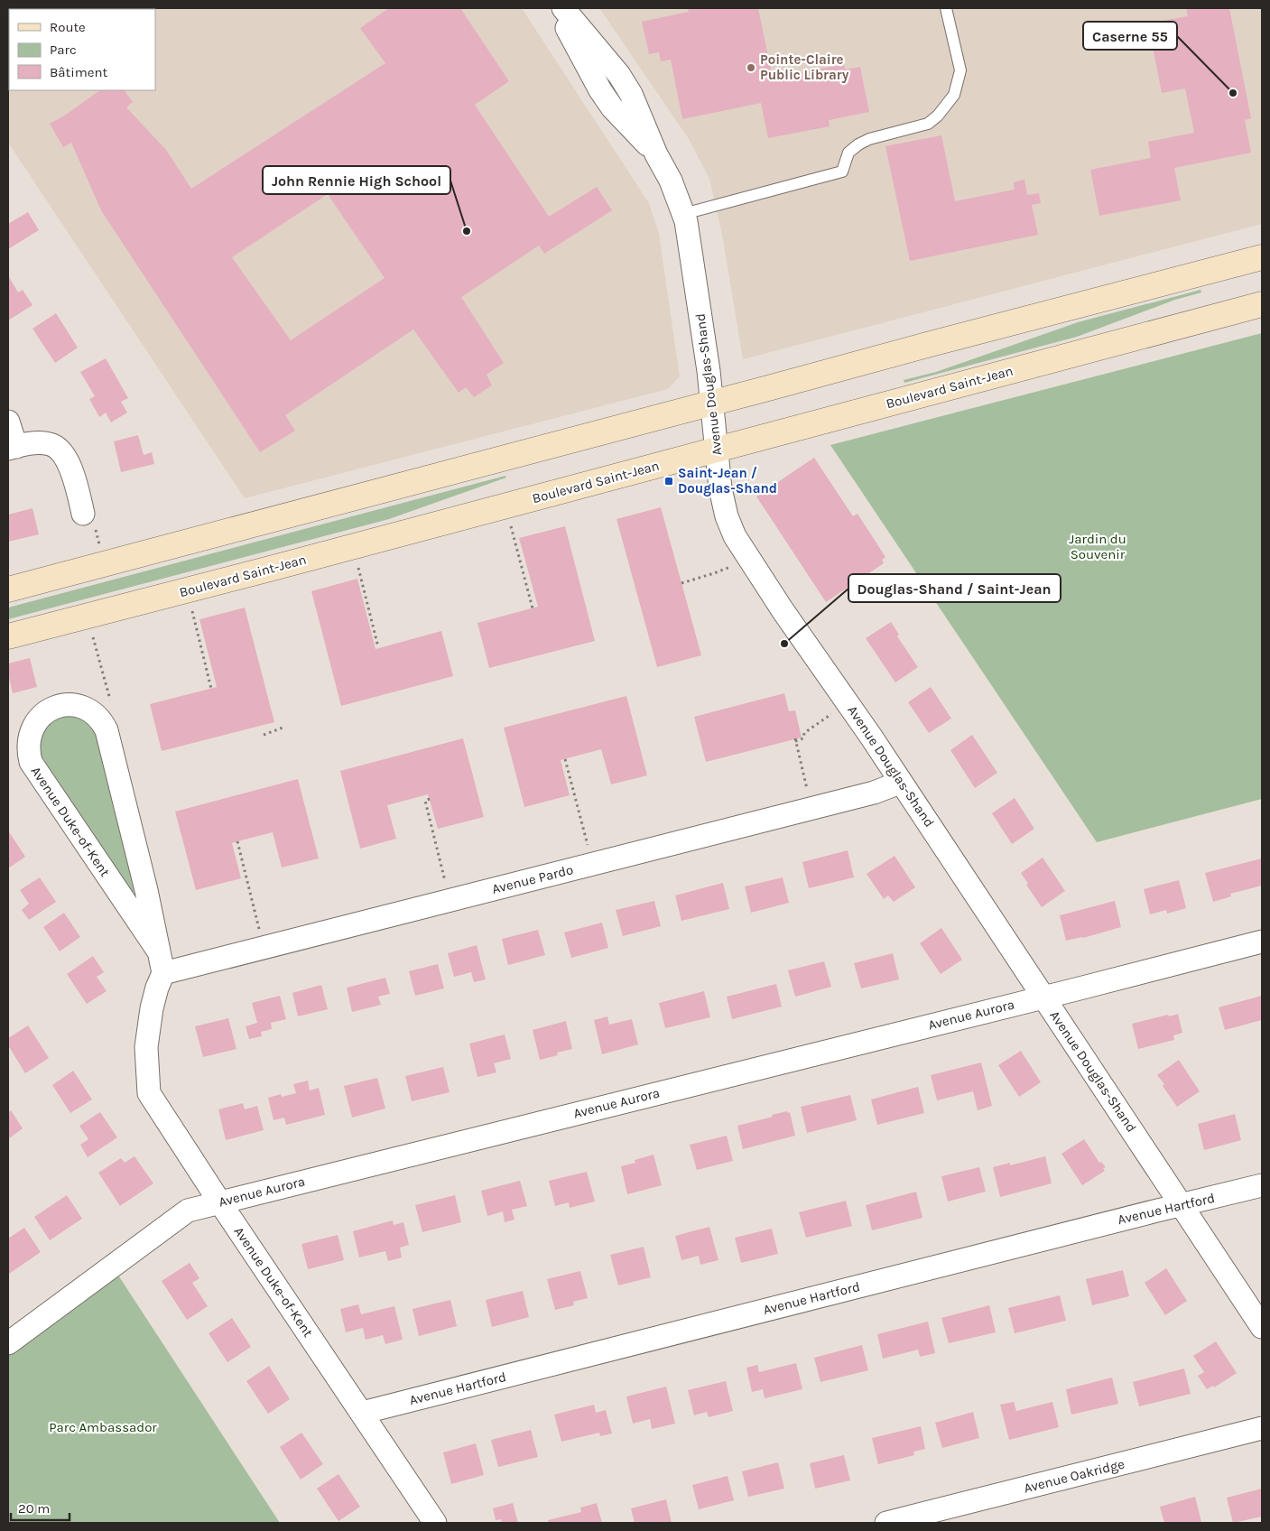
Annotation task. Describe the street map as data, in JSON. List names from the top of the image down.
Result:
{
  "streets": {
    "main road": ["Boulevard Saint-Jean"],
    "street": [
      "Avenue Douglas-Shand",
      "Avenue Duke-of-Kent",
      "Avenue Pardo",
      "Avenue Aurora",
      "Avenue Hartford",
      "Avenue Oakridge"
    ]
  },
  "crossings": [
    ["Avenue Douglas-Shand", "Boulevard Saint-Jean"],
    ["Avenue Douglas-Shand", "Avenue Pardo"],
    ["Avenue Douglas-Shand", "Avenue Aurora"],
    ["Avenue Douglas-Shand", "Avenue Hartford"],
    ["Avenue Duke-of-Kent", "Avenue Pardo"],
    ["Avenue Duke-of-Kent", "Avenue Aurora"],
    ["Avenue Duke-of-Kent", "Avenue Hartford"]
  ],
  "parks": ["Jardin du Souvenir", "Parc Ambassador"],
  "places": {
    "other": [
      "Pointe-Claire Public Library",
      "Caserne 55",
      "John Rennie High School",
      "Douglas-Shand / Saint-Jean"
    ],
    "transit": ["Saint-Jean / Douglas-Shand"]
  },
  "legend": ["Route", "Parc", "Bâtiment"],
  "scale_bar": "20 m"
}
